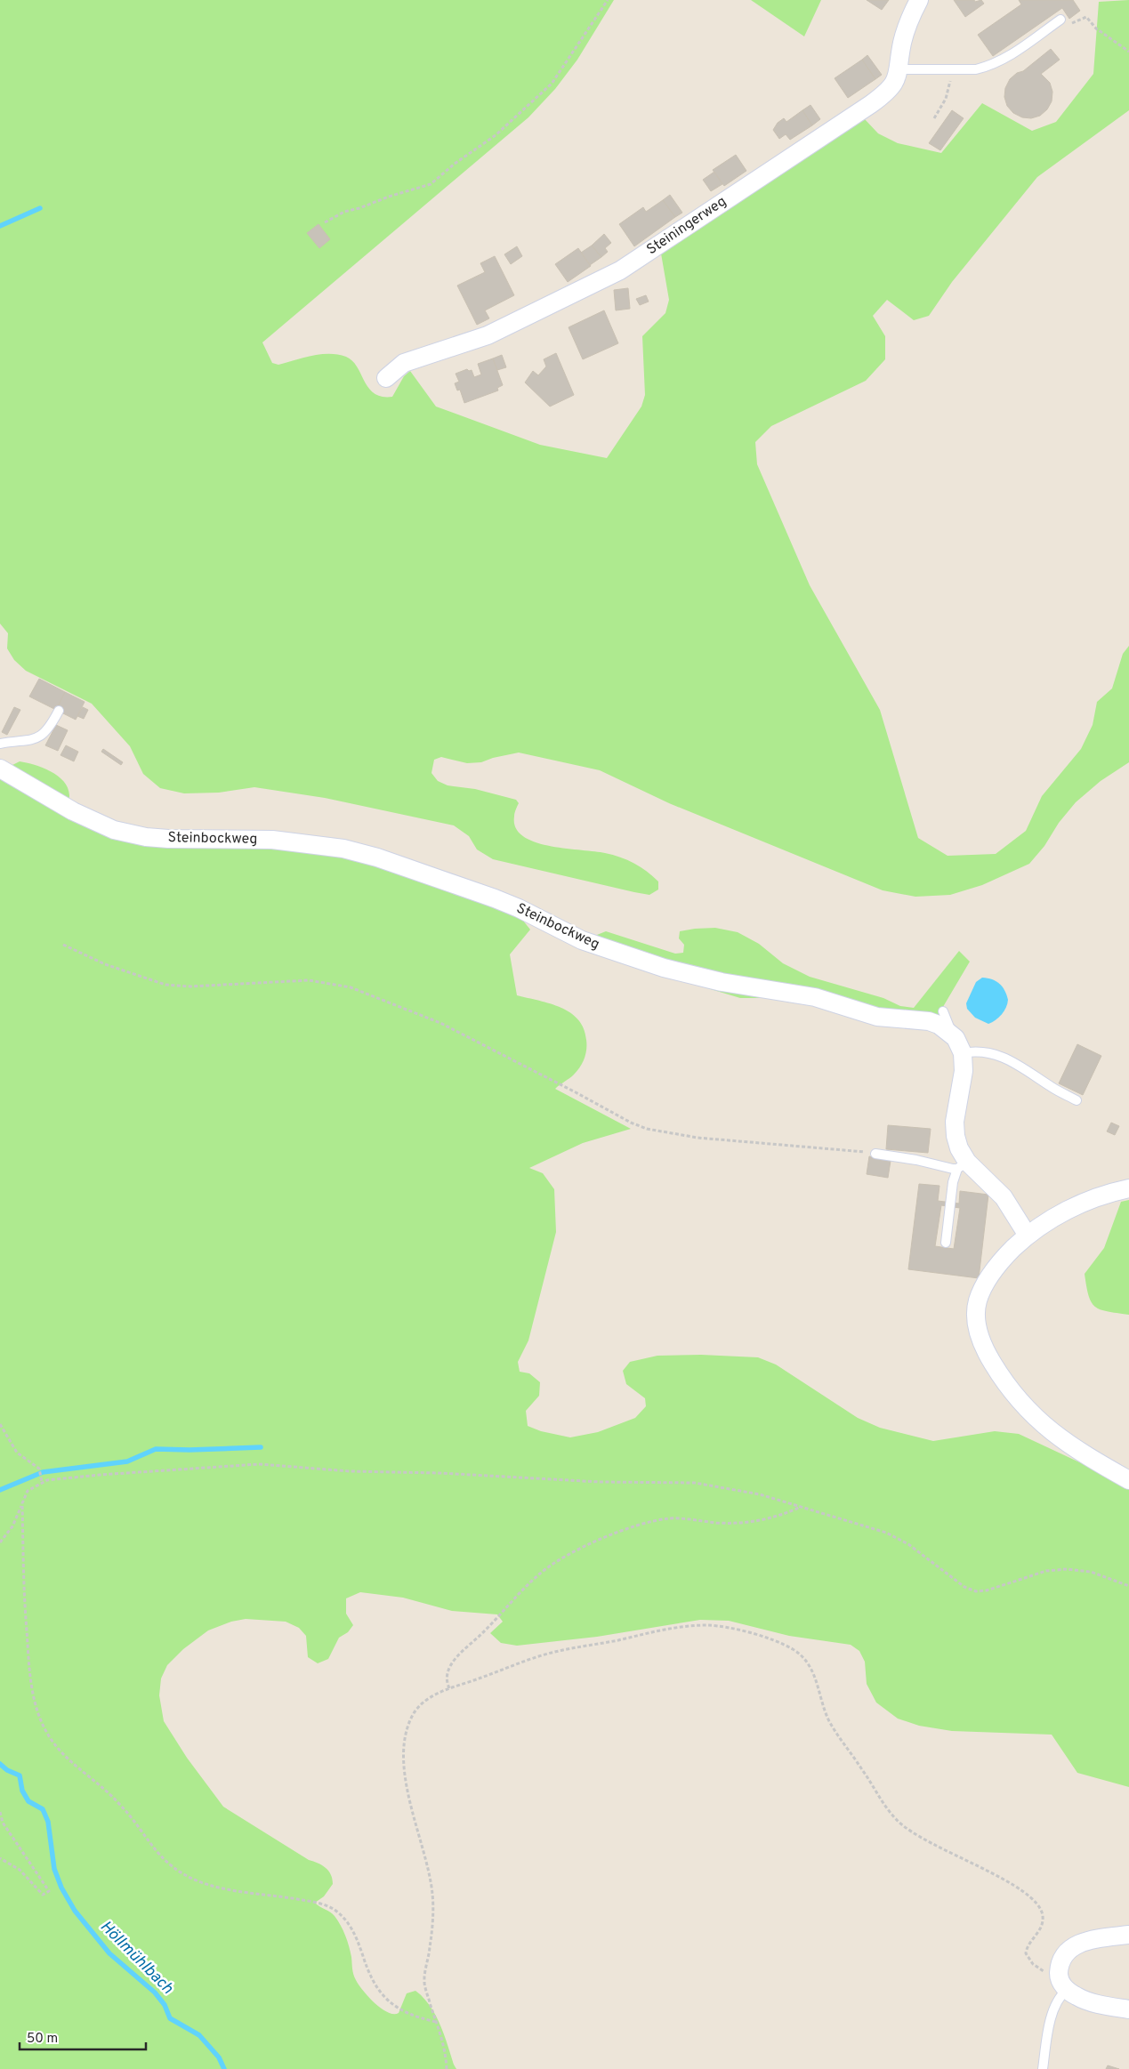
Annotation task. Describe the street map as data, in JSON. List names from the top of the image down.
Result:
{
  "streets": {
    "street": ["Steiningerweg", "Steinbockweg"]
  },
  "water": ["Höllmühlbach"],
  "scale_bar": "50 m"
}
